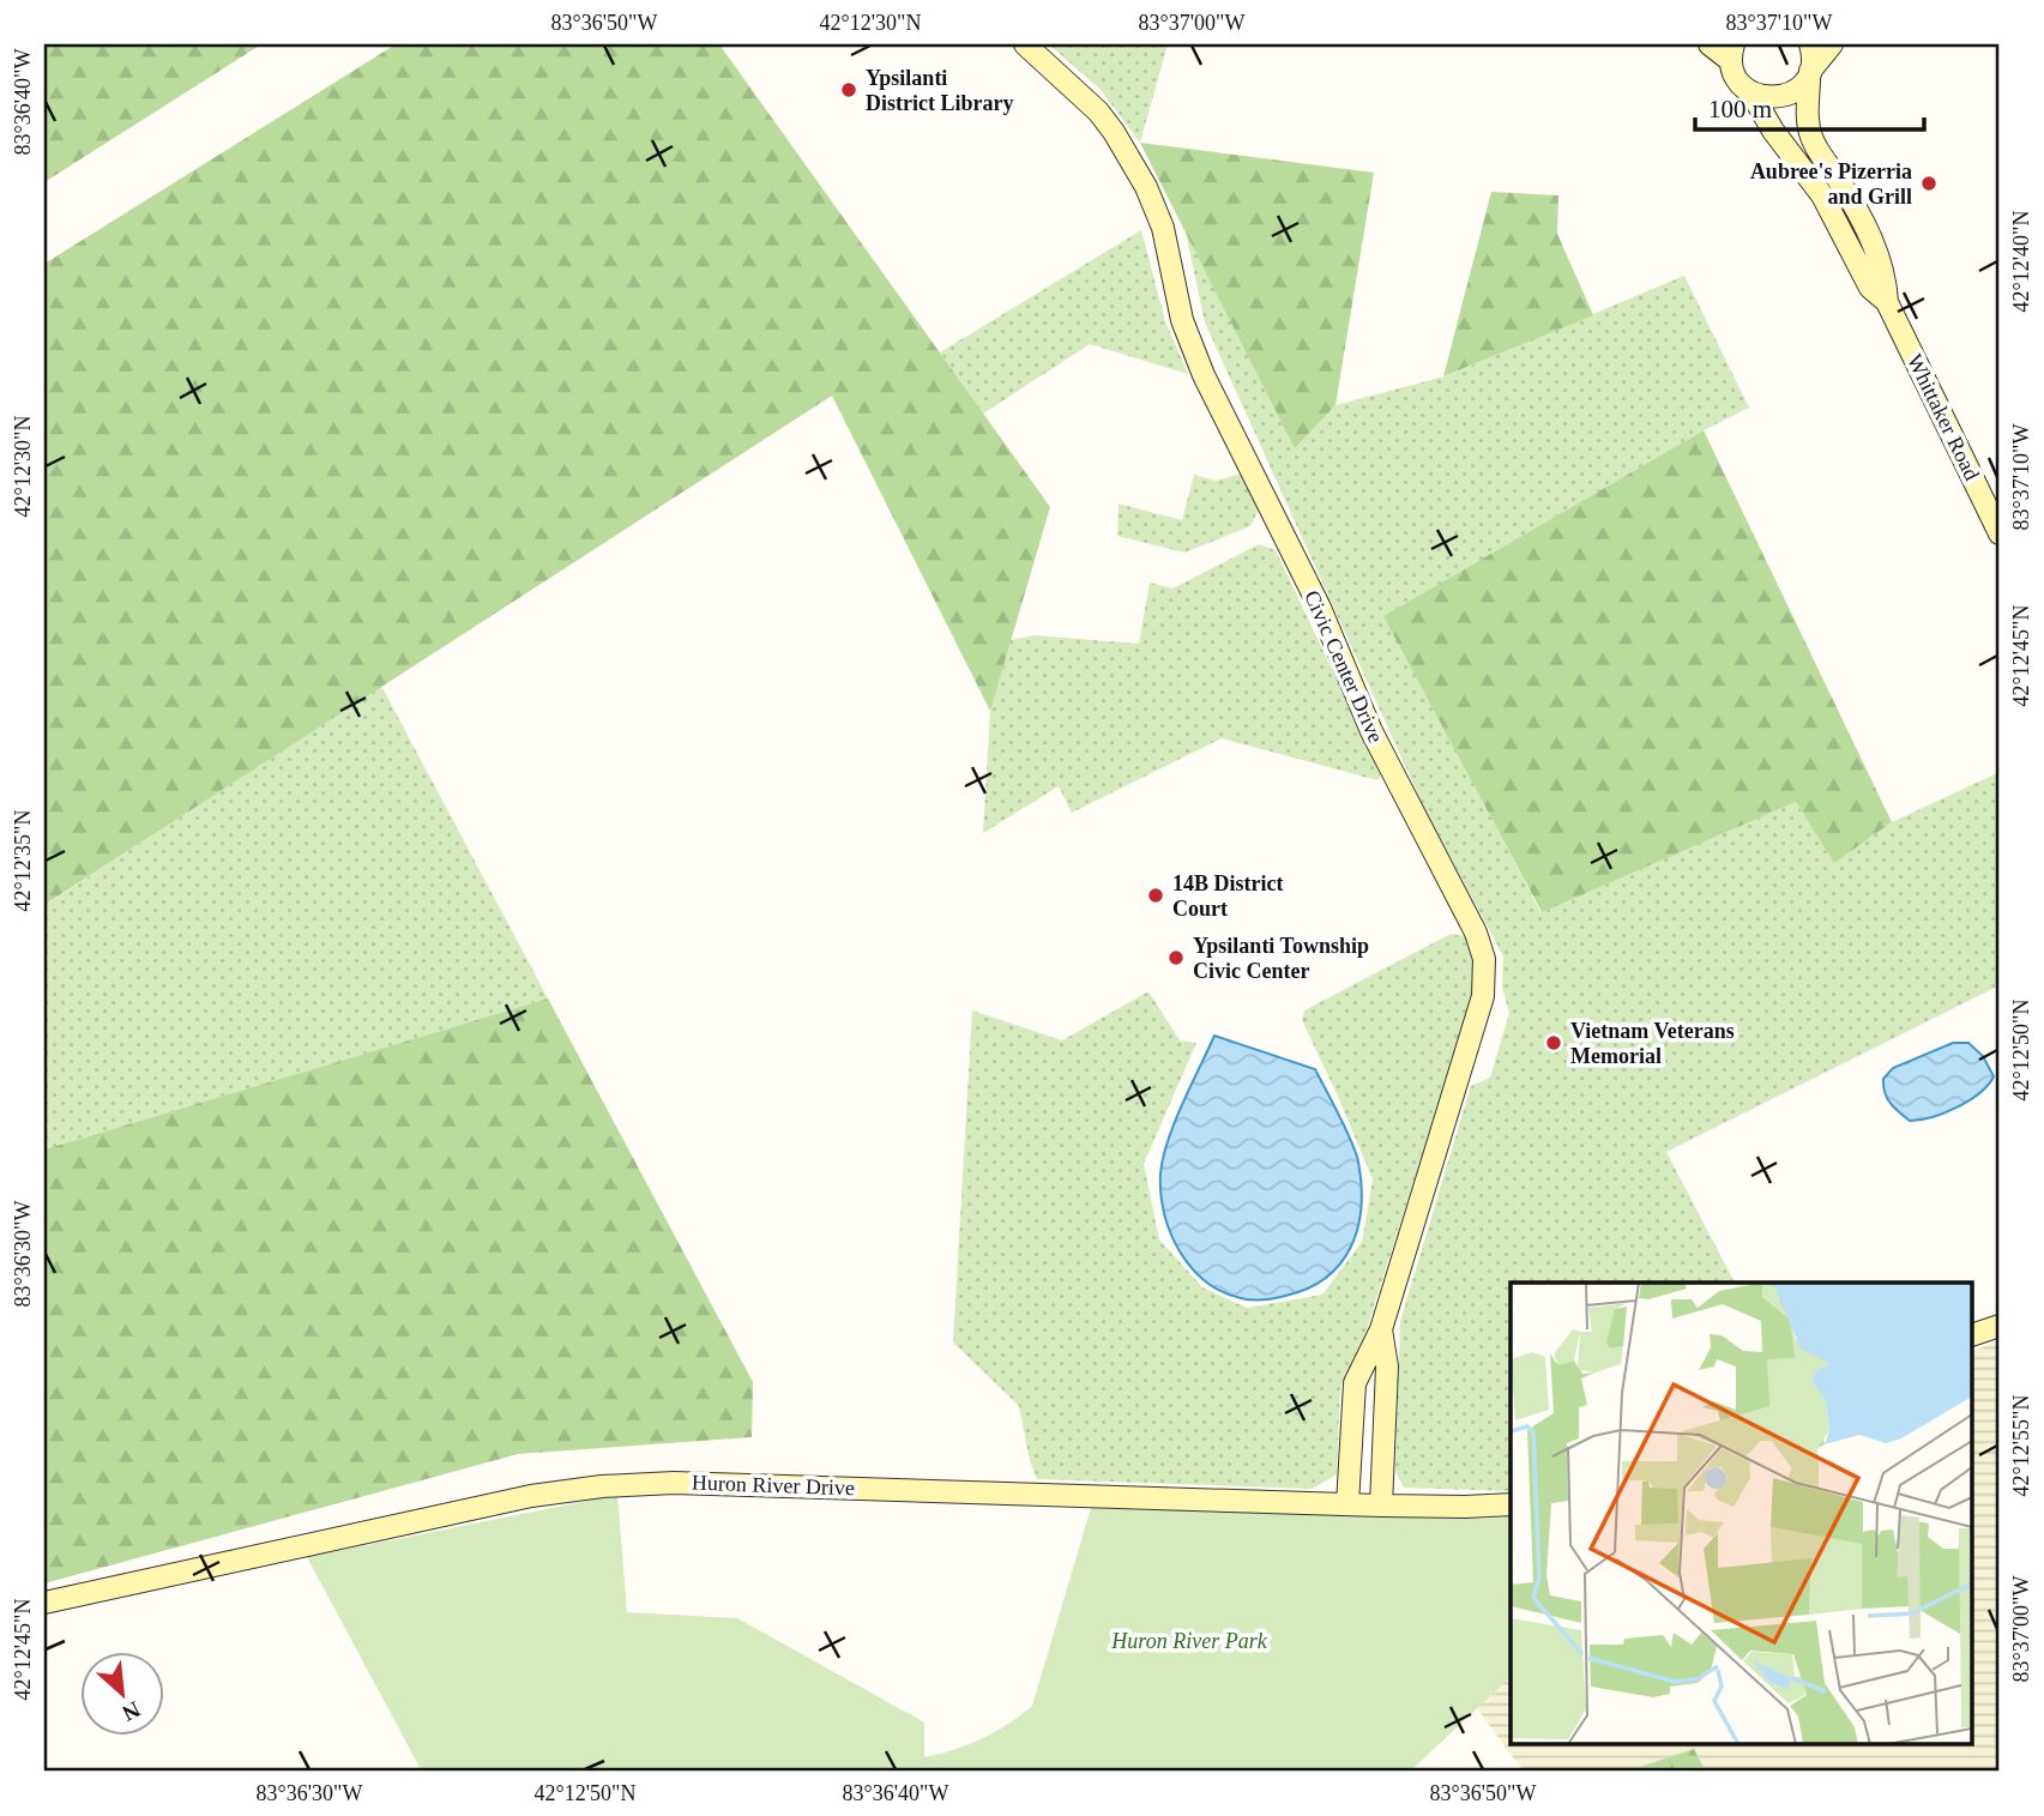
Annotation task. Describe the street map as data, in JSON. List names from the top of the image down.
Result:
{
  "streets": {
    "main road": ["Whittaker Road", "Civic Center Drive", "Huron River Drive"]
  },
  "crossings": [
    ["Civic Center Drive", "Huron River Drive"]
  ],
  "parks": ["Huron River Park"],
  "places": [
    "Ypsilanti District Library",
    "Aubree's Pizerria and Grill",
    "14B District Court",
    "Ypsilanti Township Civic Center",
    "Vietnam Veterans Memorial"
  ],
  "scale_bar": "100 m",
  "north": "bottom right",
  "coordinates": [
    "83°36'50\"W",
    "42°12'30\"N",
    "83°37'00\"W",
    "83°37'10\"W",
    "83°36'40\"W",
    "42°12'40\"N",
    "42°12'45\"N",
    "42°12'35\"N",
    "42°12'50\"N",
    "83°36'30\"W",
    "42°12'55\"N"
  ]
}
